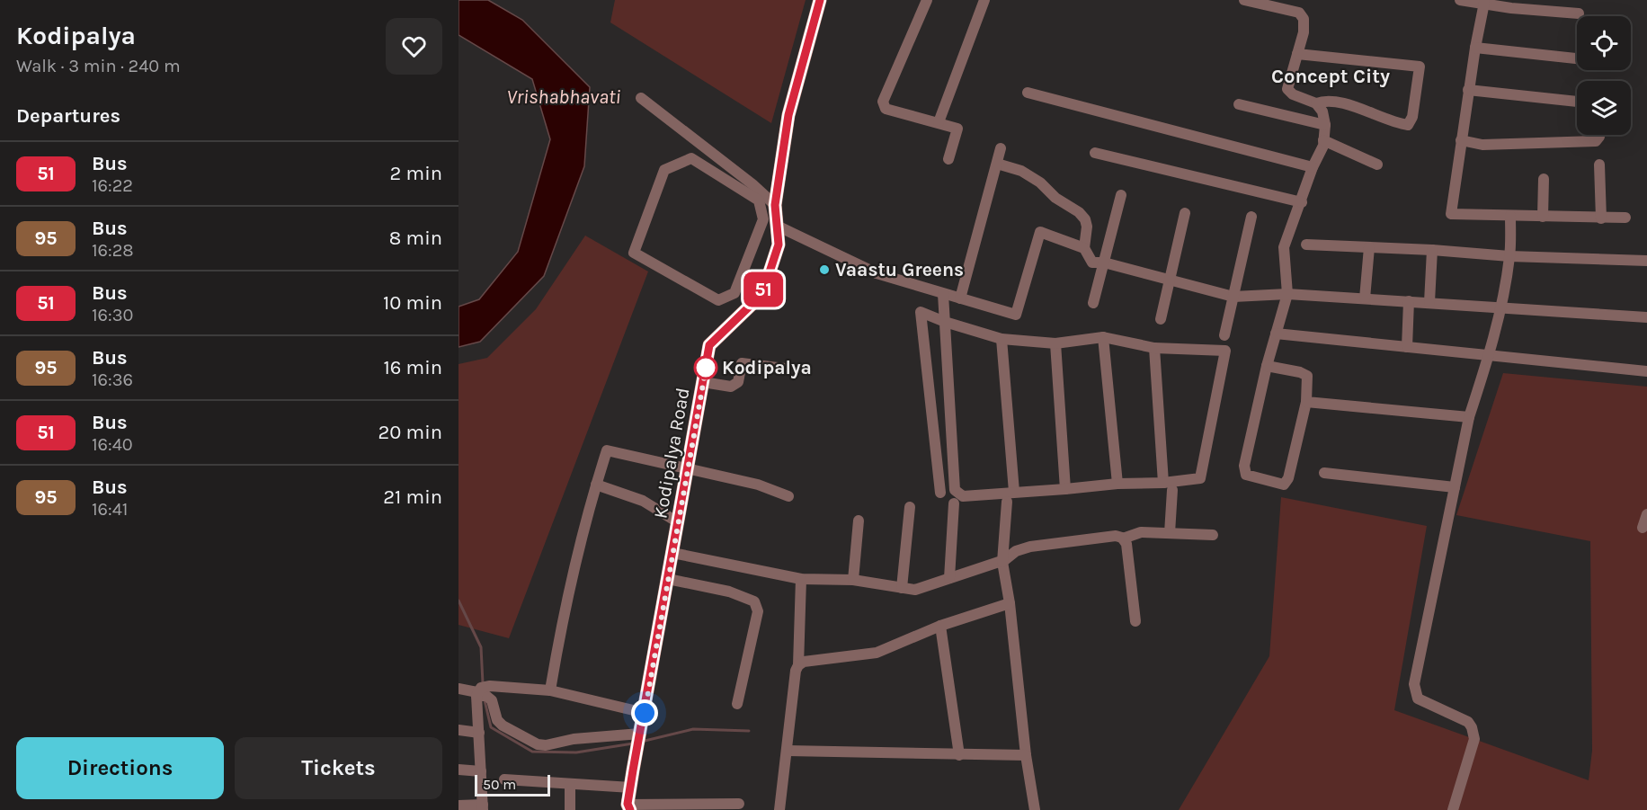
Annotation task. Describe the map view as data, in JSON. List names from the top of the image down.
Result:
{
  "streets": {
    "main road": ["Kodipalya Road"]
  },
  "districts": ["Concept City"],
  "water": ["Vrishabhavati"],
  "places": ["Vaastu Greens", "Kodipalya"],
  "lines": ["bus line 51"],
  "scale_bar": "50 m",
  "page": {
    "heading": [
      ["Kodipalya", "Walk · 3 min · 240 m"],
      "Departures"
    ],
    "on_map": "51",
    "list": [
      {
        "mark": "51",
        "name": "Bus",
        "note": "16:22",
        "value": "2 min"
      },
      {
        "mark": "95",
        "name": "Bus",
        "note": "16:28",
        "value": "8 min"
      },
      {
        "mark": "51",
        "name": "Bus",
        "note": "16:30",
        "value": "10 min"
      },
      {
        "mark": "95",
        "name": "Bus",
        "note": "16:36",
        "value": "16 min"
      },
      {
        "mark": "51",
        "name": "Bus",
        "note": "16:40",
        "value": "20 min"
      },
      {
        "mark": "95",
        "name": "Bus",
        "note": "16:41",
        "value": "21 min"
      }
    ],
    "buttons": ["Directions", "Tickets"],
    "scale": "50 m"
  }
}
